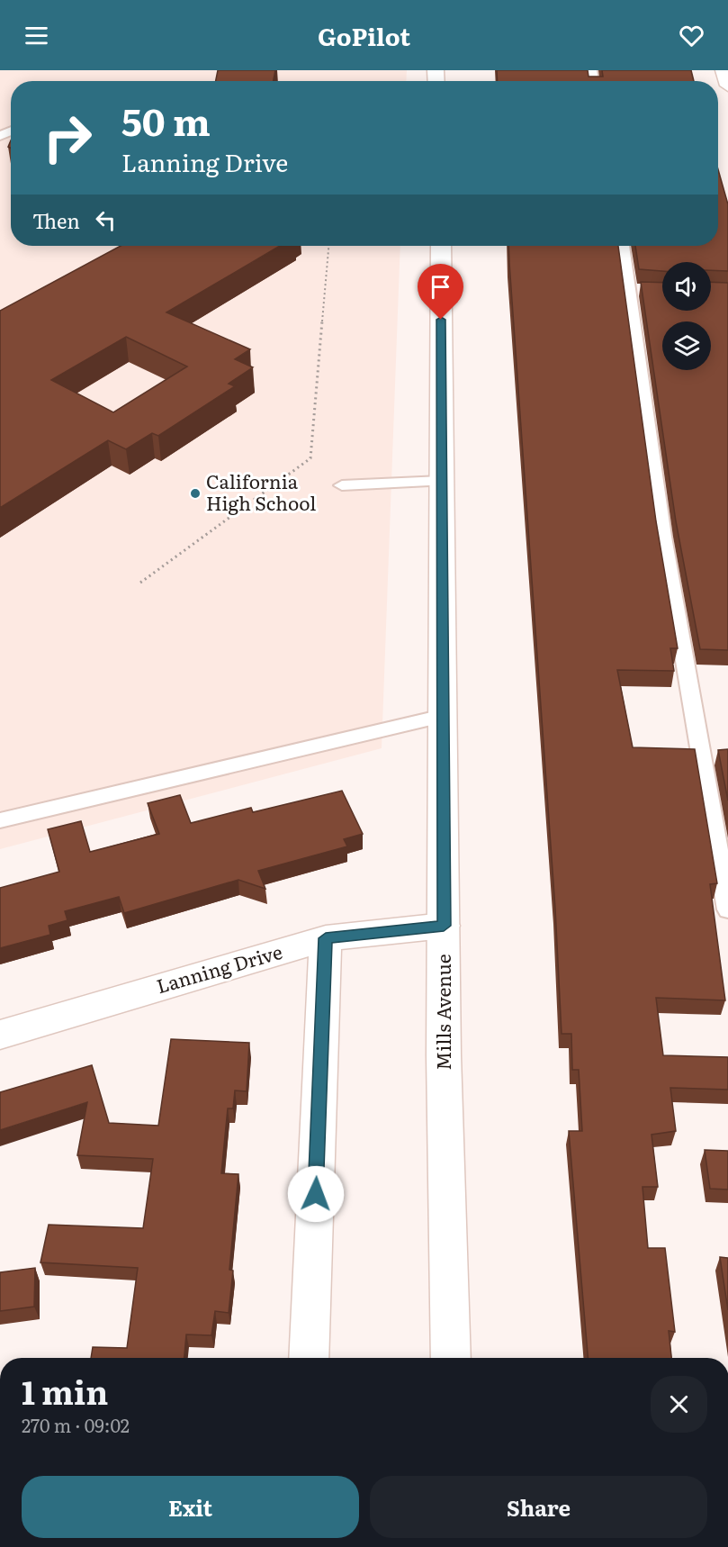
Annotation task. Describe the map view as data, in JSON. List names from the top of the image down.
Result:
{
  "streets": {
    "main road": ["Lanning Drive", "Mills Avenue"]
  },
  "crossings": [
    ["Lanning Drive", "Mills Avenue"]
  ],
  "places": ["California High School"],
  "page": {
    "header": "GoPilot",
    "turn": ["50 m", "Lanning Drive"],
    "then": "Then",
    "heading": ["1 min", "270 m · 09:02"],
    "buttons": ["Exit", "Share"]
  }
}
